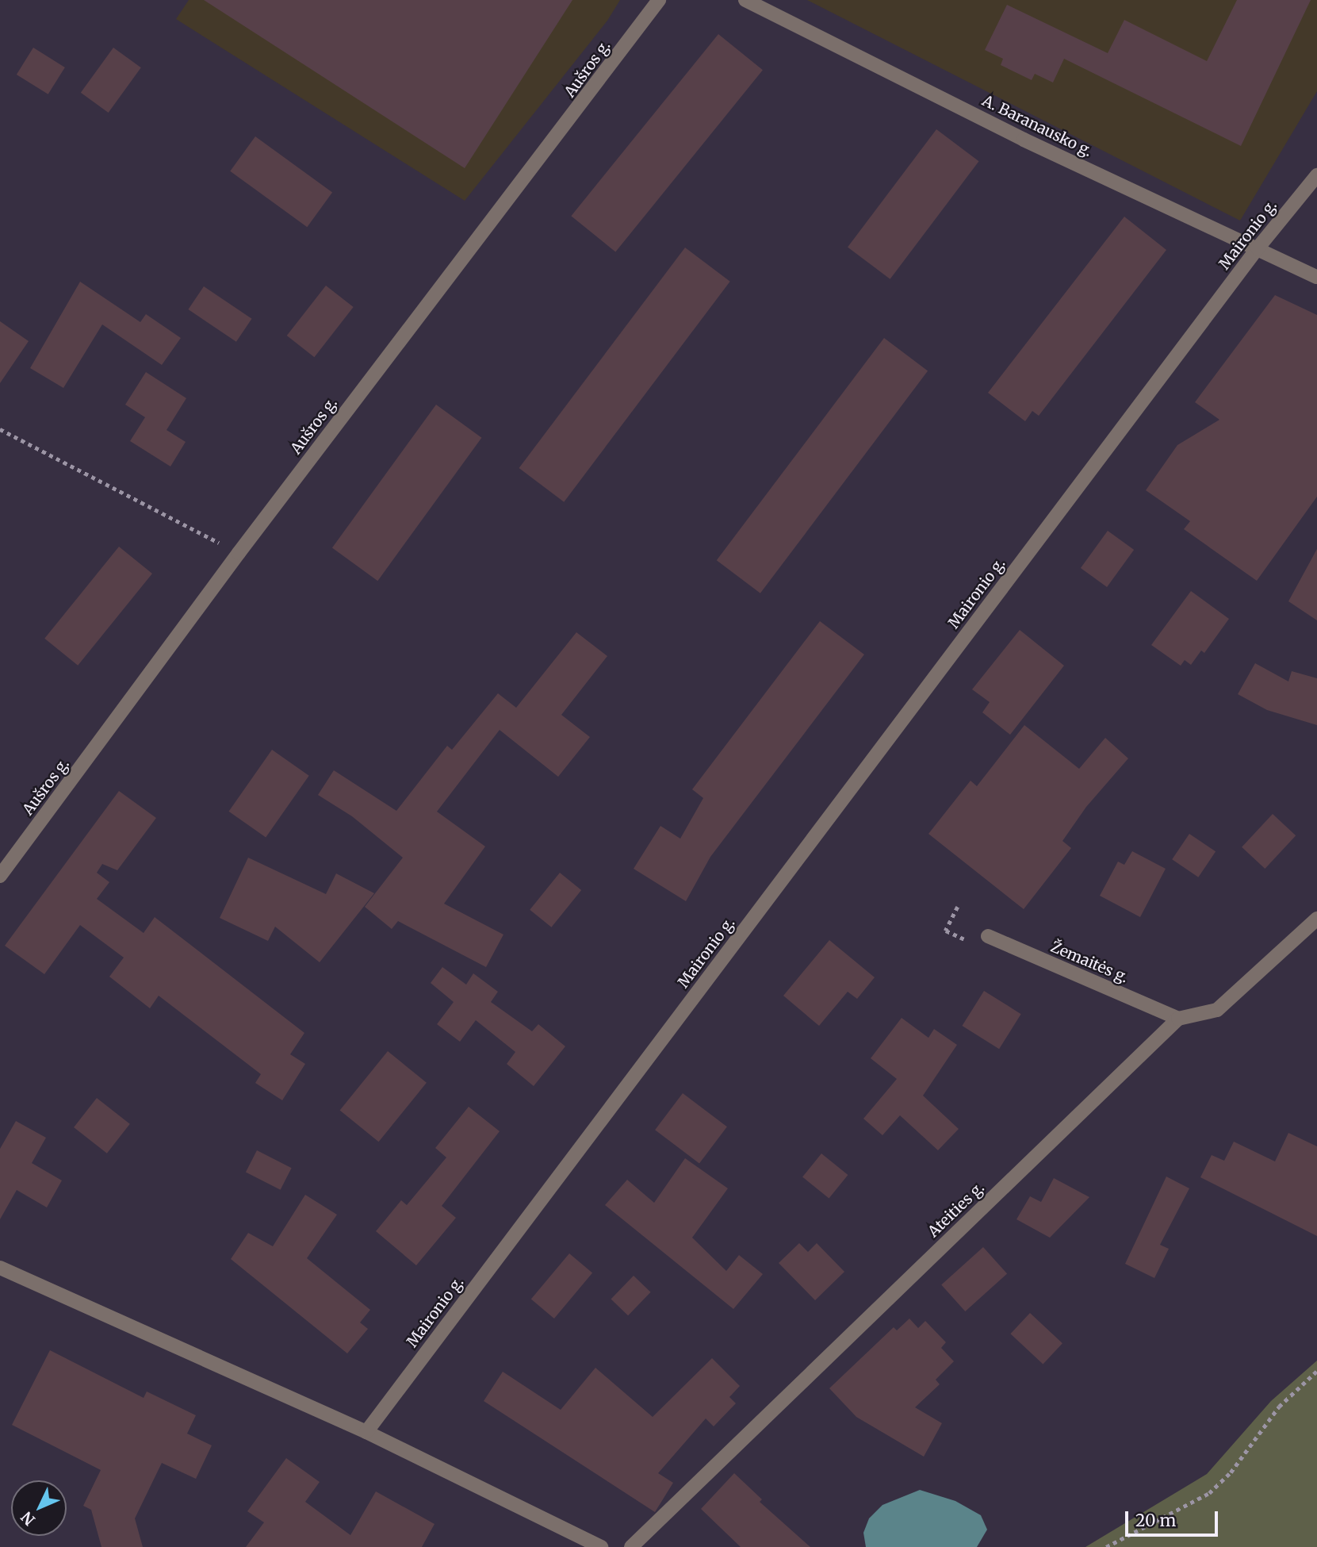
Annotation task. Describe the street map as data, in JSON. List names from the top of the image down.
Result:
{
  "streets": {
    "street": [
      "Aušros g.",
      "A. Baranausko g.",
      "Maironio g.",
      "Žemaitės g.",
      "Ateities g."
    ]
  },
  "crossings": [
    ["A. Baranausko g.", "Maironio g."],
    ["Žemaitės g.", "Ateities g."]
  ],
  "scale_bar": "20 m",
  "north": "bottom left"
}
